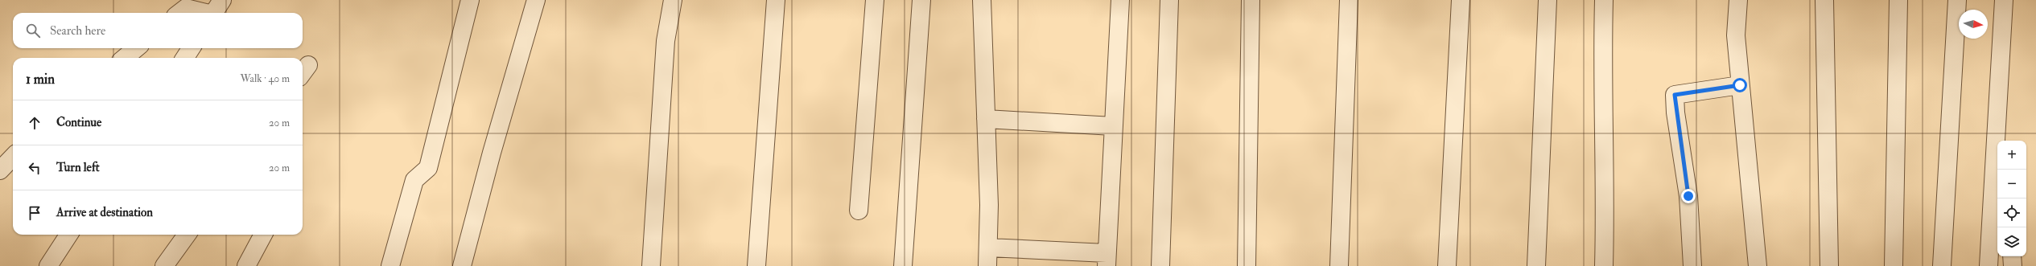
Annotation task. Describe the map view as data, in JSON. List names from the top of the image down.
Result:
{
  "north": "right",
  "page": {
    "search": "Search here",
    "heading": ["1 min", "Walk · 40 m"],
    "list": [
      ["Continue", "20 m"],
      ["Turn left", "20 m"],
      "Arrive at destination"
    ],
    "map_buttons": ["+", "−"]
  }
}
